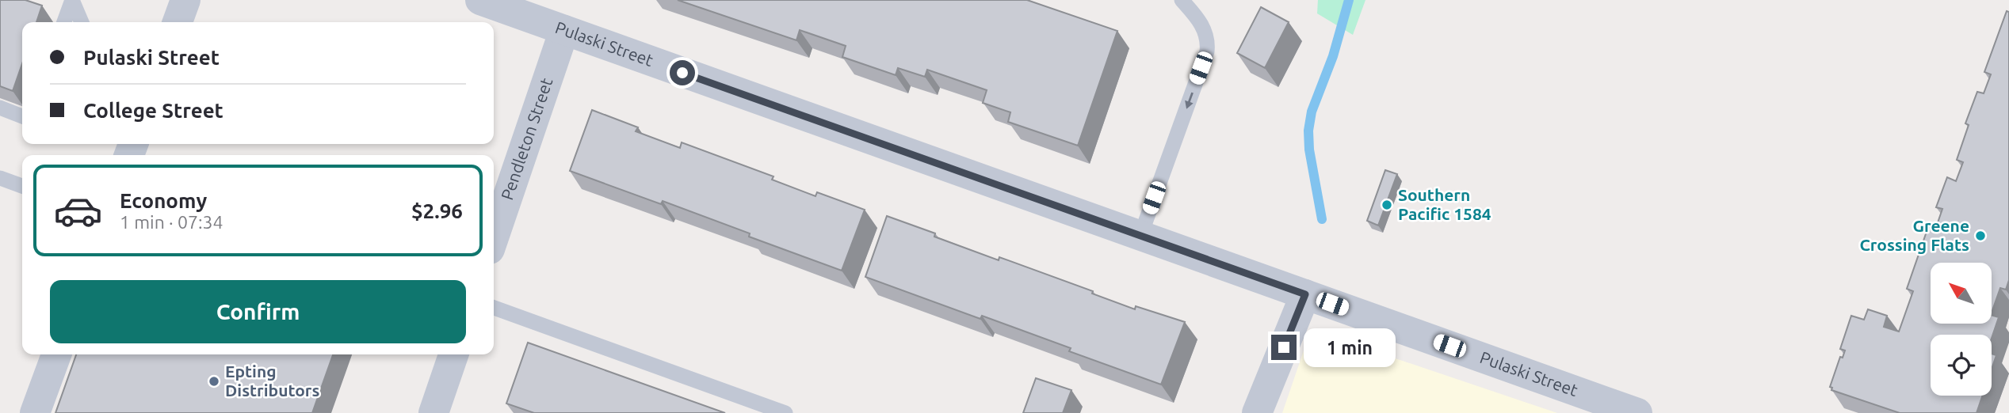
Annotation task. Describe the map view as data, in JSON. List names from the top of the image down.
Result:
{
  "streets": {
    "street": ["Pulaski Street", "Pendleton Street"]
  },
  "crossings": [
    ["Pulaski Street", "Pendleton Street"]
  ],
  "places": ["Southern Pacific 1584", "Greene Crossing Flats", "Epting Distributors"],
  "north": "top left",
  "page": {
    "banner": ["Pulaski Street", "College Street"],
    "list": [
      {
        "name": "Economy",
        "note": "1 min · 07:34",
        "value": "$2.96"
      }
    ],
    "buttons": "Confirm",
    "bubble": "1 min"
  }
}
